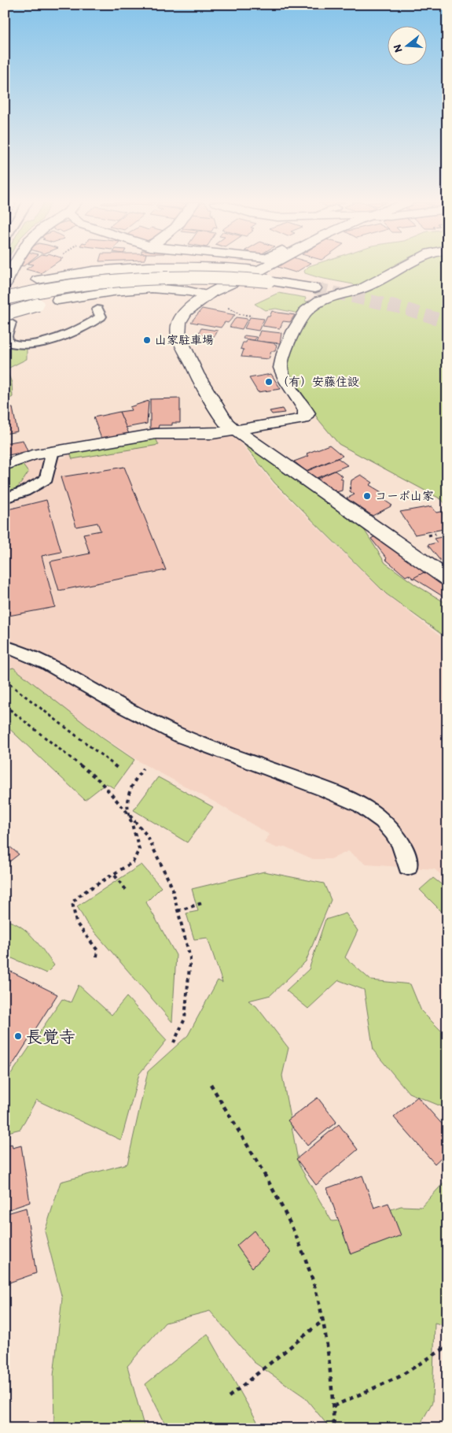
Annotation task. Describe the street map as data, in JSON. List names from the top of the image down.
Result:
{
  "places": [
    "山家駐車場",
    "（有）安藤住設",
    "コーポ山家",
    "長覚寺"
  ],
  "north": "left"
}
